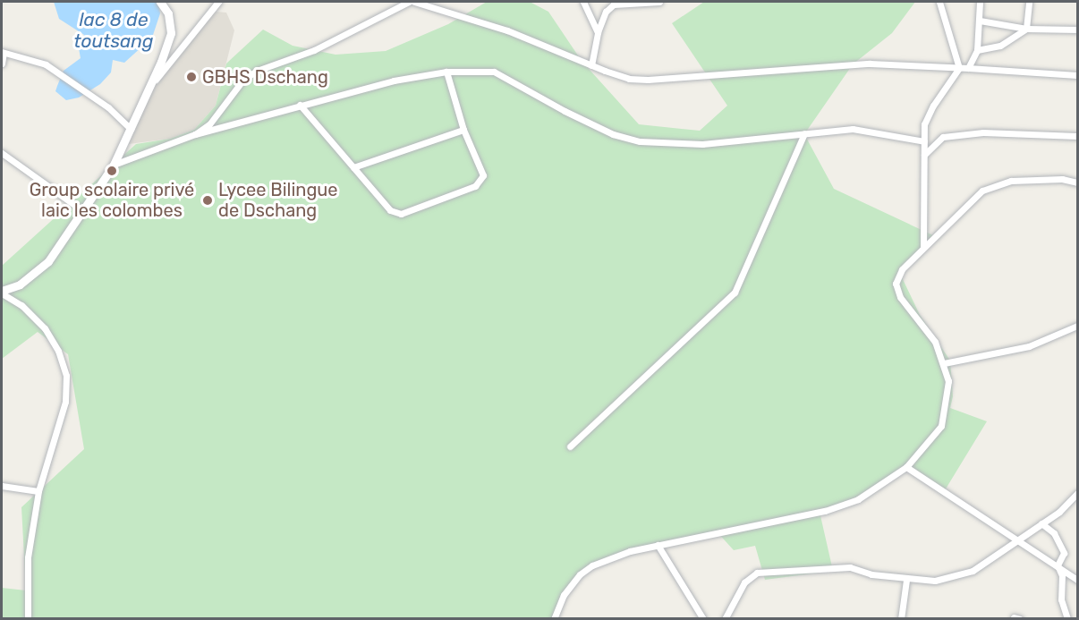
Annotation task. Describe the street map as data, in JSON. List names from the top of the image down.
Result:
{
  "water": ["lac 8 de toutsang"],
  "places": ["GBHS Dschang", "Group scolaire privé laic les colombes", "Lycee Bilingue de Dschang"]
}
